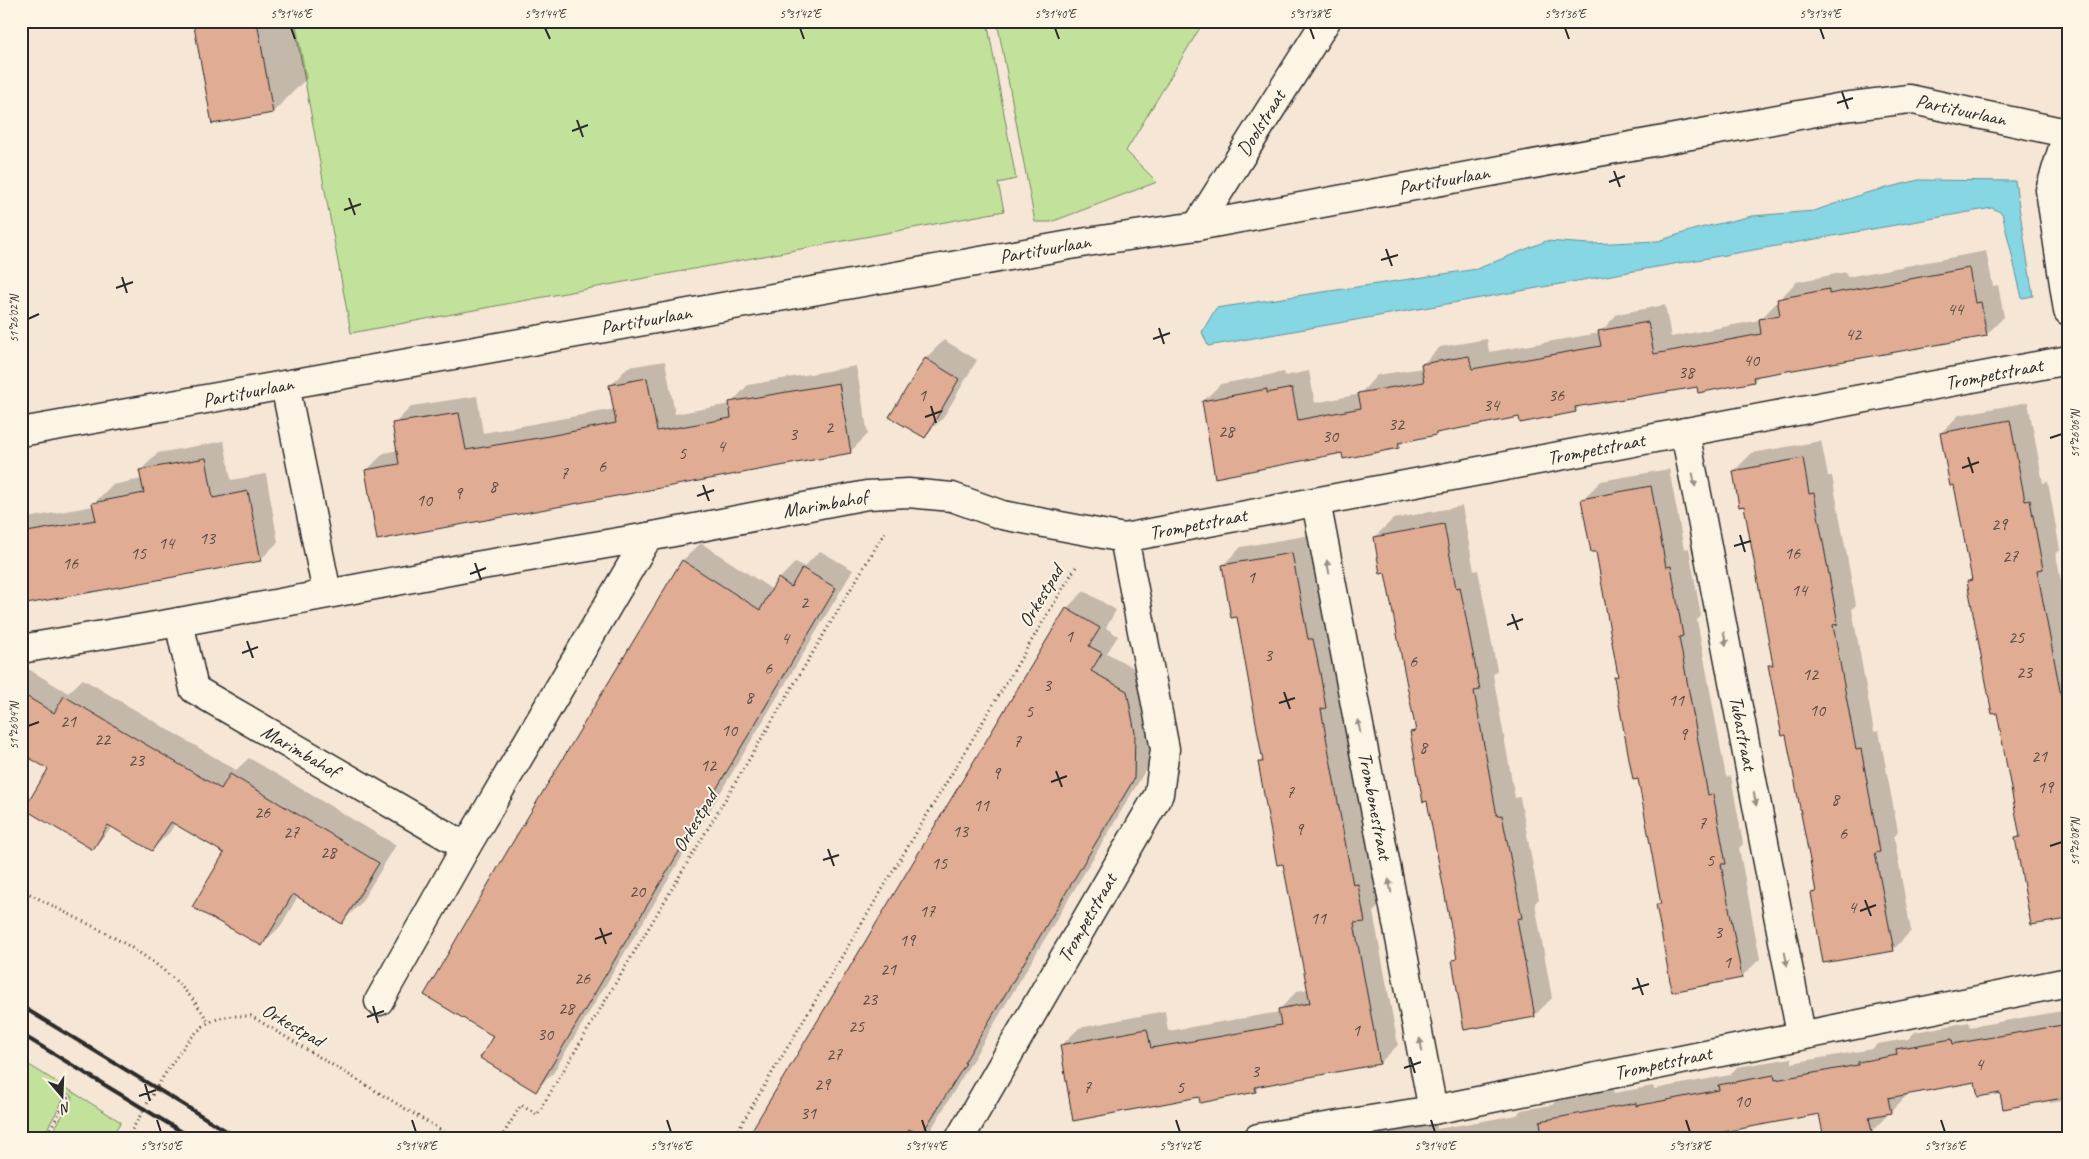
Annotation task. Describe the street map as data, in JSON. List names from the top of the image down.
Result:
{
  "streets": {
    "street": [
      "Partituurlaan",
      "Doolstraat",
      "Trompetstraat",
      "Marimbahof",
      "Tubastraat",
      "Trombonestraat"
    ],
    "path": ["Orkestpad"]
  },
  "crossings": [
    ["Partituurlaan", "Doolstraat"],
    ["Trompetstraat", "Marimbahof"],
    ["Trompetstraat", "Orkestpad"],
    ["Trompetstraat", "Tubastraat"],
    ["Trompetstraat", "Trombonestraat"],
    ["Marimbahof", "Orkestpad"]
  ],
  "one_way": ["Tubastraat", "Trombonestraat"],
  "house_numbers": [
    "44",
    "42",
    "40",
    "38",
    "1",
    "36",
    "34",
    "32",
    "2",
    "28",
    "3",
    "30",
    "4",
    "5",
    "6",
    "7",
    "8",
    "9",
    "10",
    "29",
    "13",
    "14",
    "15",
    "16",
    "27",
    "16",
    "1",
    "14",
    "2",
    "1",
    "25",
    "4",
    "3",
    "6",
    "6",
    "23",
    "12",
    "3",
    "8",
    "11",
    "10",
    "5",
    "21",
    "10",
    "9",
    "22",
    "7",
    "8",
    "21",
    "23",
    "12",
    "9",
    "19",
    "7",
    "8",
    "11",
    "26",
    "7",
    "9",
    "13",
    "27",
    "6",
    "28",
    "5",
    "15",
    "20",
    "4",
    "17",
    "11",
    "3",
    "19",
    "1",
    "21",
    "26",
    "23",
    "28",
    "25",
    "1",
    "30",
    "27",
    "4",
    "3",
    "29",
    "7",
    "5",
    "10",
    "31"
  ],
  "north": "bottom",
  "coordinates": [
    "5°31'46\"E",
    "5°31'44\"E",
    "5°31'42\"E",
    "5°31'40\"E",
    "5°31'38\"E",
    "5°31'36\"E",
    "5°31'34\"E",
    "51°26'02\"N",
    "51°26'06\"N",
    "51°26'04\"N",
    "51°26'08\"N",
    "5°31'50\"E",
    "5°31'48\"E"
  ]
}
